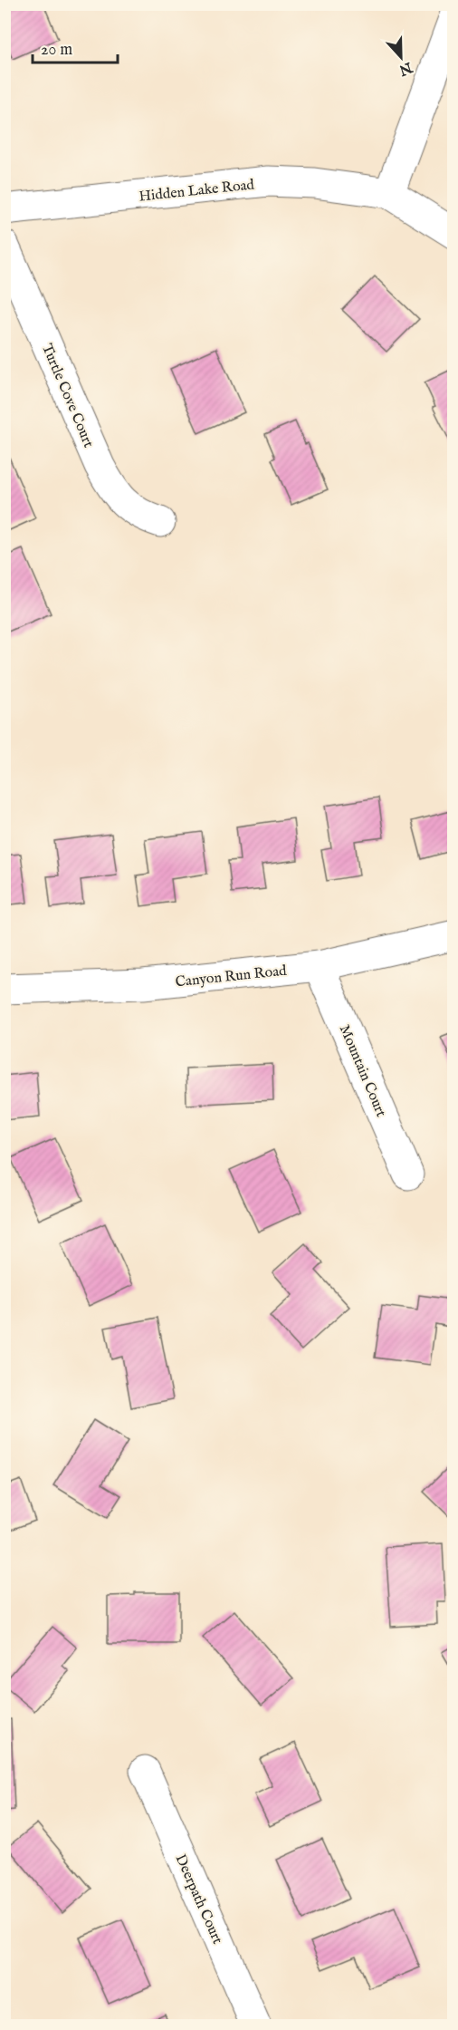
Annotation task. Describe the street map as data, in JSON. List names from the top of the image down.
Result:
{
  "streets": {
    "street": [
      "Hidden Lake Road",
      "Turtle Cove Court",
      "Canyon Run Road",
      "Mountain Court",
      "Deerpath Court"
    ]
  },
  "crossings": [
    ["Canyon Run Road", "Mountain Court"]
  ],
  "scale_bar": "20 m",
  "north": "bottom"
}
